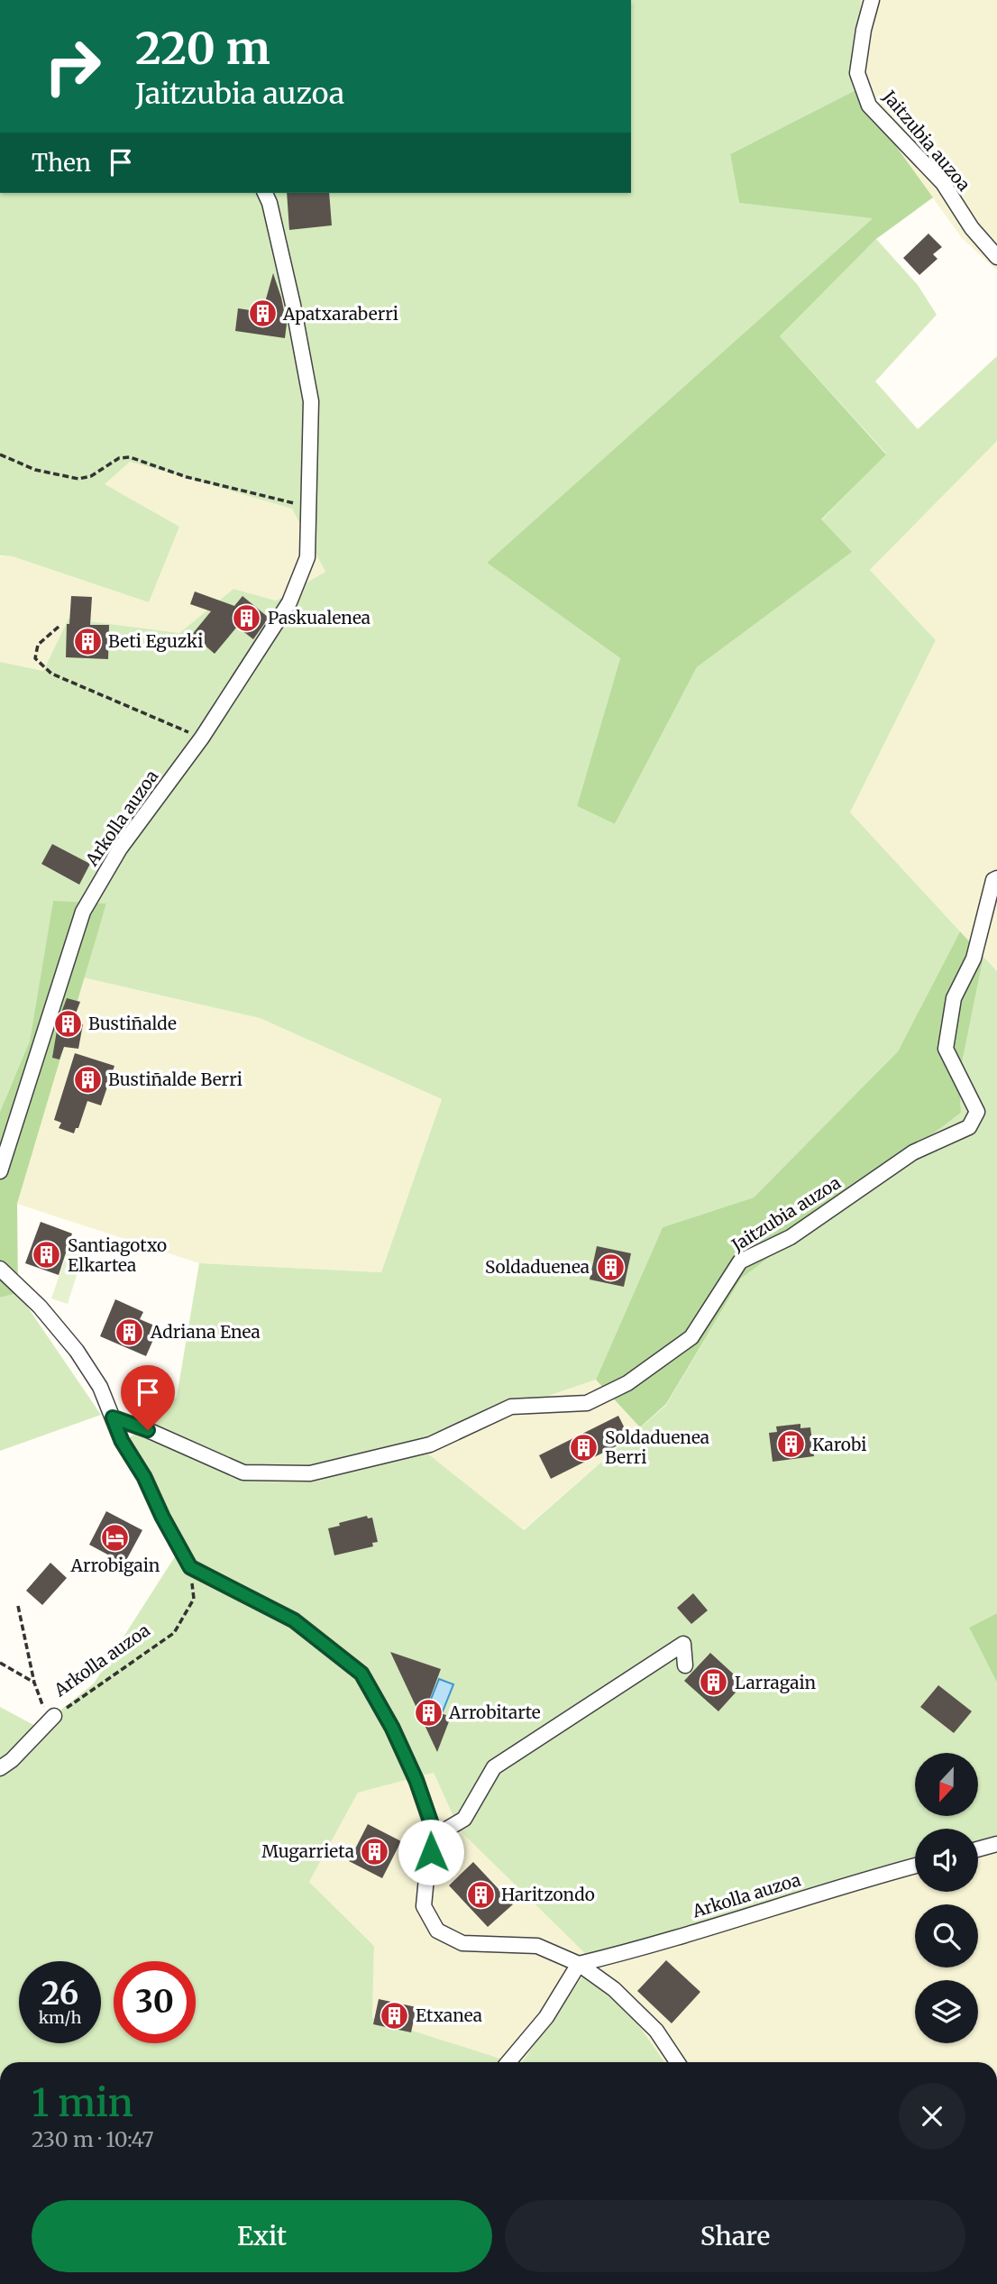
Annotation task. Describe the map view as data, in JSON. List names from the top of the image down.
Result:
{
  "streets": {
    "street": ["Jaitzubia auzoa", "Arkolla auzoa"]
  },
  "places": {
    "building": [
      "Apatxaraberri",
      "Paskualenea",
      "Beti Eguzki",
      "Bustiñalde",
      "Bustiñalde Berri",
      "Santiagotxo Elkartea",
      "Soldaduenea",
      "Adriana Enea",
      "Karobi",
      "Soldaduenea Berri",
      "Larragain",
      "Arrobitarte",
      "Mugarrieta",
      "Haritzondo",
      "Etxanea"
    ],
    "hotel": ["Arrobigain"]
  },
  "north": "bottom",
  "page": {
    "turn": ["220 m", "Jaitzubia auzoa"],
    "then": "Then",
    "speed": "26 km/h",
    "limit": "30",
    "heading": ["1 min", "230 m · 10:47"],
    "buttons": ["Exit", "Share"]
  }
}
